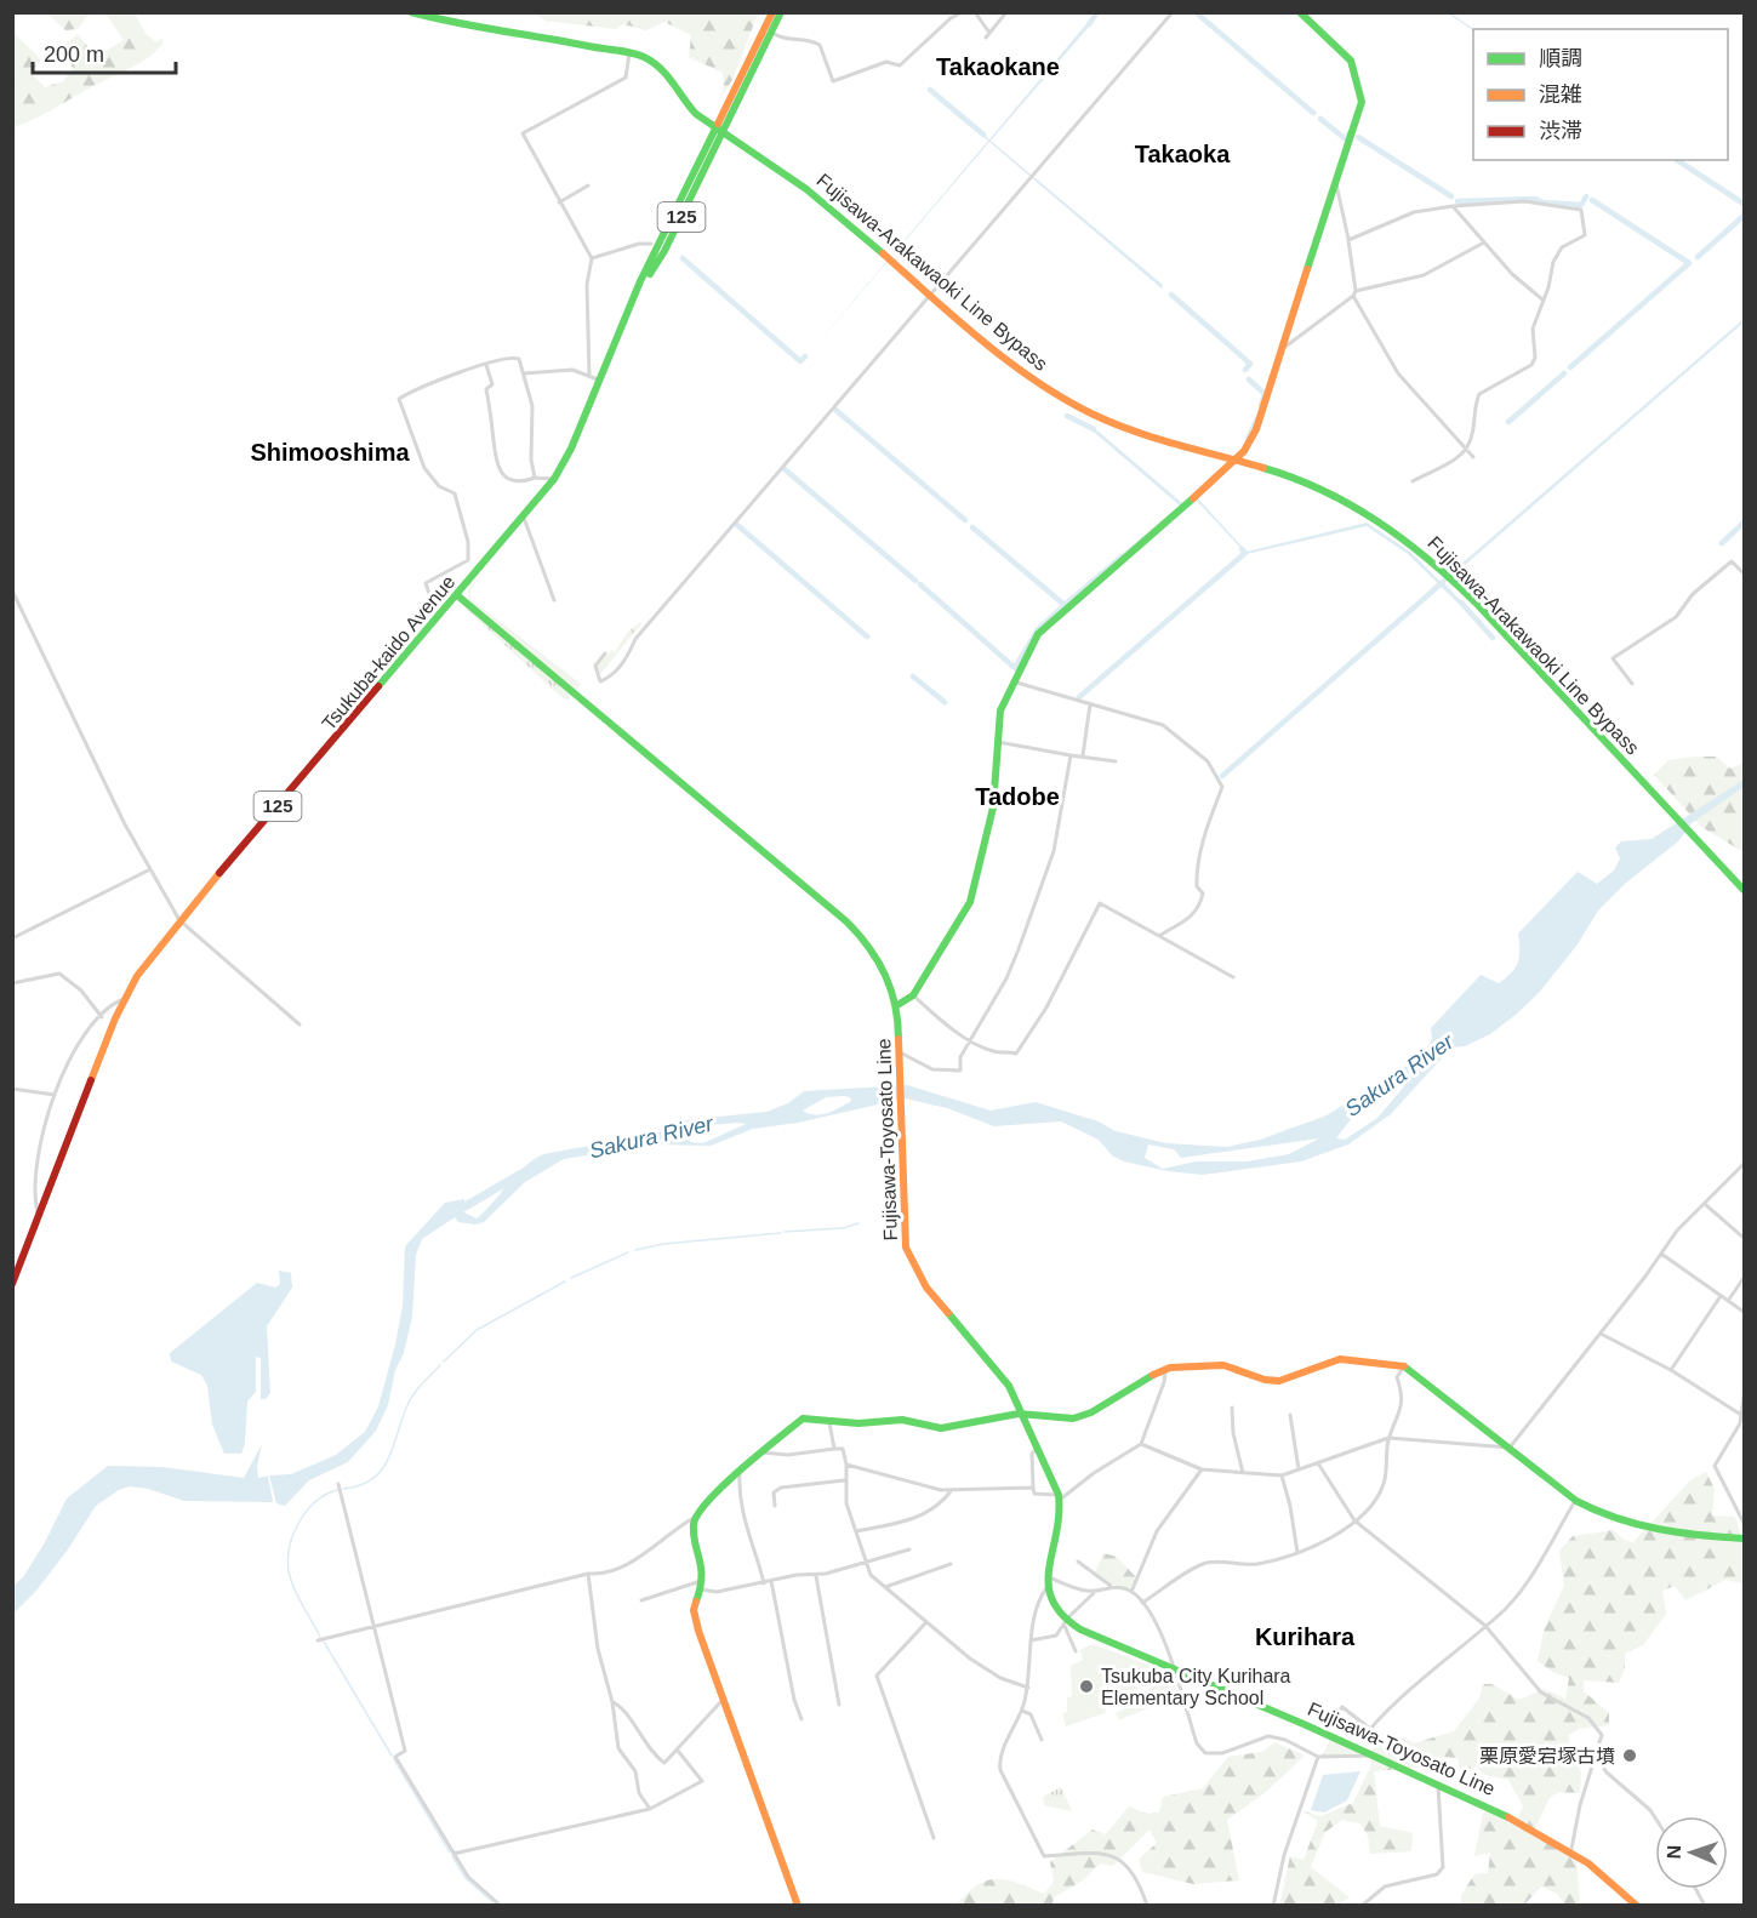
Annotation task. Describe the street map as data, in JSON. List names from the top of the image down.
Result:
{
  "streets": {
    "main road": [
      "125",
      "Fujisawa-Arakawaoki Line Bypass",
      "Tsukuba-kaido Avenue",
      "Fujisawa-Toyosato Line"
    ]
  },
  "crossings": [
    ["Fujisawa-Arakawaoki Line Bypass", "Tsukuba-kaido Avenue"],
    ["Tsukuba-kaido Avenue", "Fujisawa-Toyosato Line"]
  ],
  "districts": [
    "Takaokane",
    "Takaoka",
    "Shimooshima",
    "Tadobe",
    "Kurihara"
  ],
  "water": ["Sakura River"],
  "places": ["Tsukuba City Kurihara Elementary School", "栗原愛宕塚古墳"],
  "legend": ["順調", "混雑", "渋滞"],
  "scale_bar": "200 m",
  "north": "left"
}
